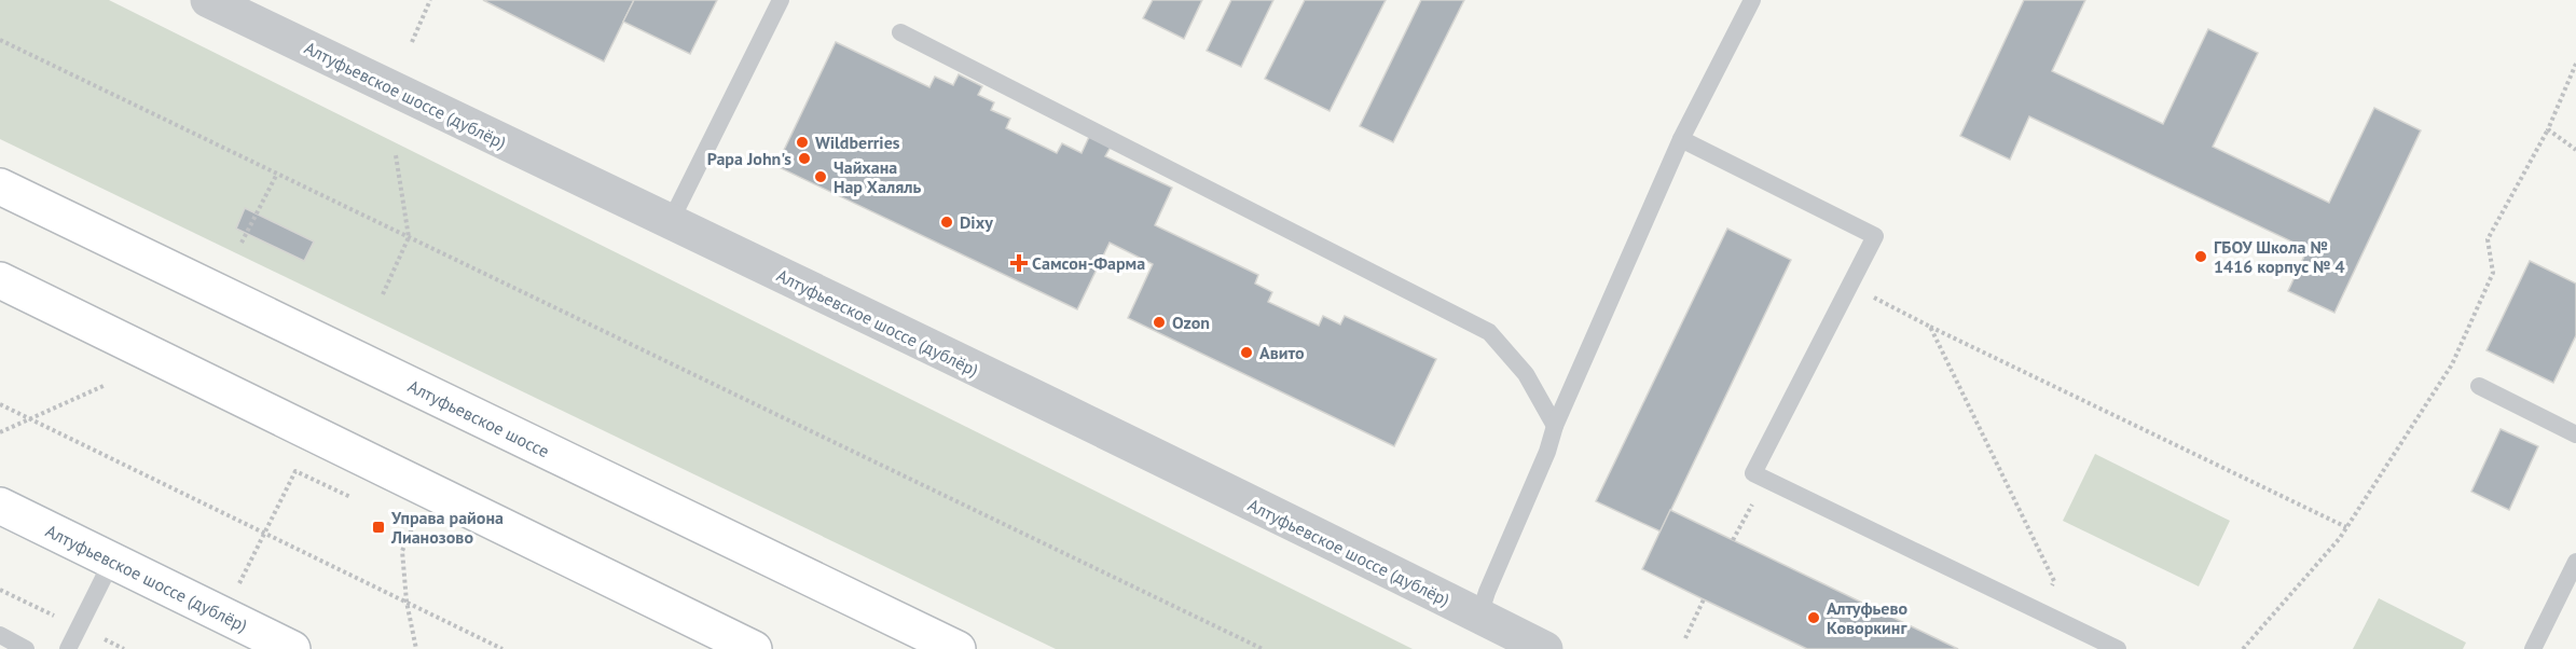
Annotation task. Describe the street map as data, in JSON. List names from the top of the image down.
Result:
{
  "streets": {
    "main road": ["Алтуфьевское шоссе (дублёр)", "Алтуфьевское шоссе"]
  },
  "places": {
    "other": [
      "Wildberries",
      "Papa John's",
      "Чайхана Нар Халяль",
      "Dixy",
      "ГБОУ Школа № 1416 корпус № 4",
      "Ozon",
      "Авито",
      "Алтуфьево Коворкинг"
    ],
    "health": ["Самсон-Фарма"],
    "transit": ["Управа района Лианозово"]
  }
}
